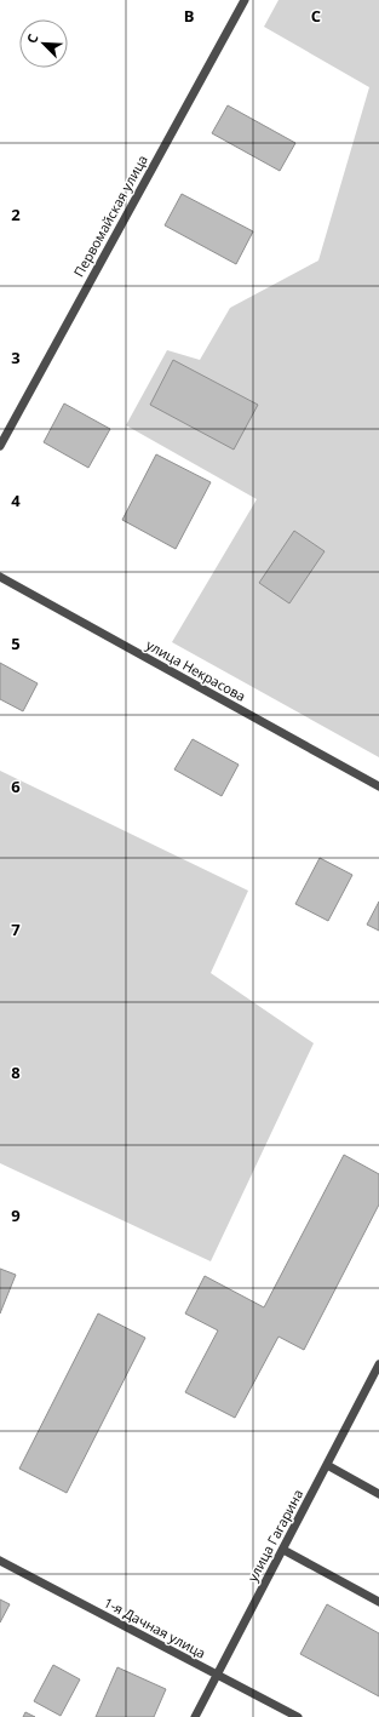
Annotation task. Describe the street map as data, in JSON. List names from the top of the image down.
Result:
{
  "streets": {
    "street": [
      "Первомайская улица",
      "улица Некрасова",
      "улица Гагарина",
      "1-я Дачная улица"
    ]
  },
  "crossings": [
    ["улица Гагарина", "1-я Дачная улица"]
  ],
  "north": "top left",
  "grid": {
    "columns": ["B", "C"],
    "rows": [
      "2",
      "3",
      "4",
      "5",
      "6",
      "7",
      "8",
      "9"
    ]
  }
}
